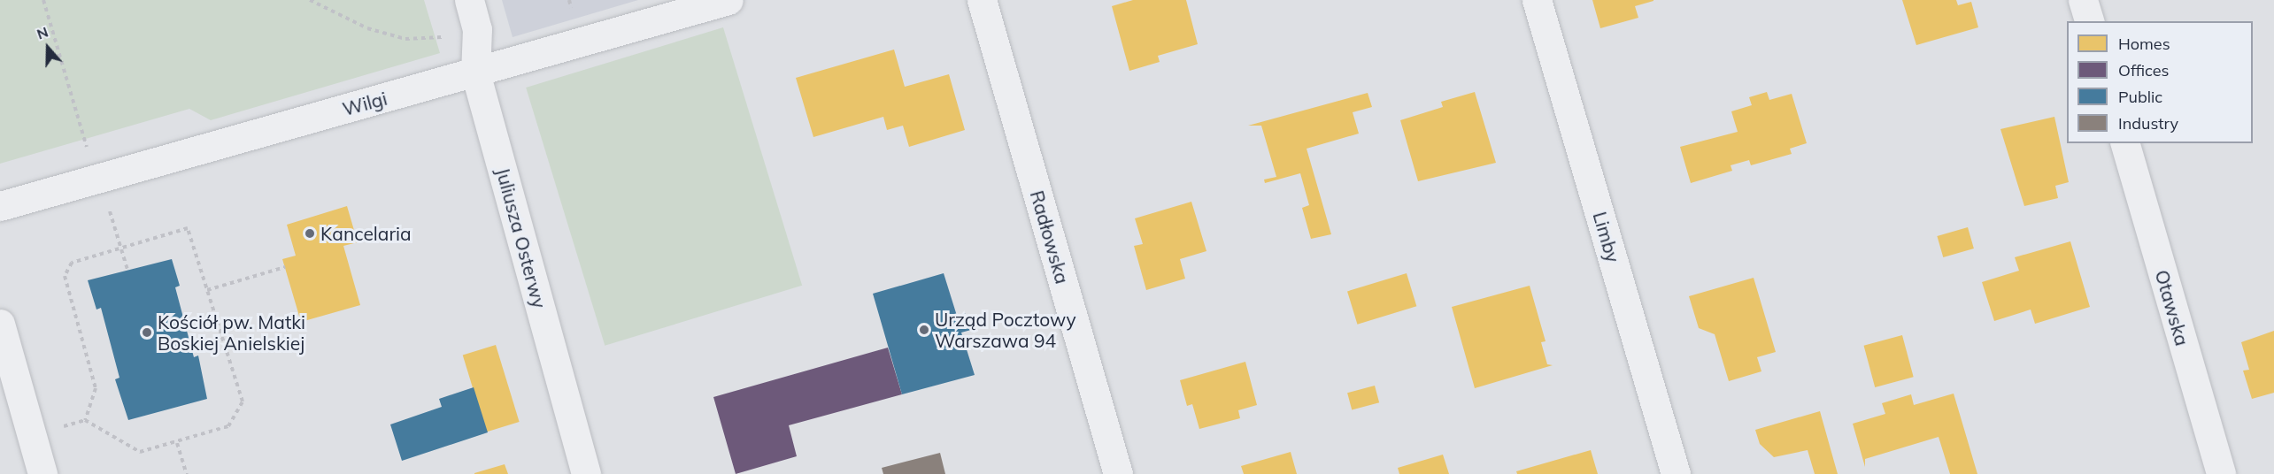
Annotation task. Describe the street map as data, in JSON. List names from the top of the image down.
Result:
{
  "streets": {
    "street": [
      "Wilgi",
      "Radłowska",
      "Limby",
      "Juliusza Osterwy",
      "Otawska"
    ]
  },
  "crossings": [
    ["Wilgi", "Juliusza Osterwy"]
  ],
  "places": ["Kancelaria", "Urząd Pocztowy Warszawa 94", "Kościół pw. Matki Boskiej Anielskiej"],
  "legend": [
    "Homes",
    "Offices",
    "Public",
    "Industry"
  ],
  "north": "top"
}
